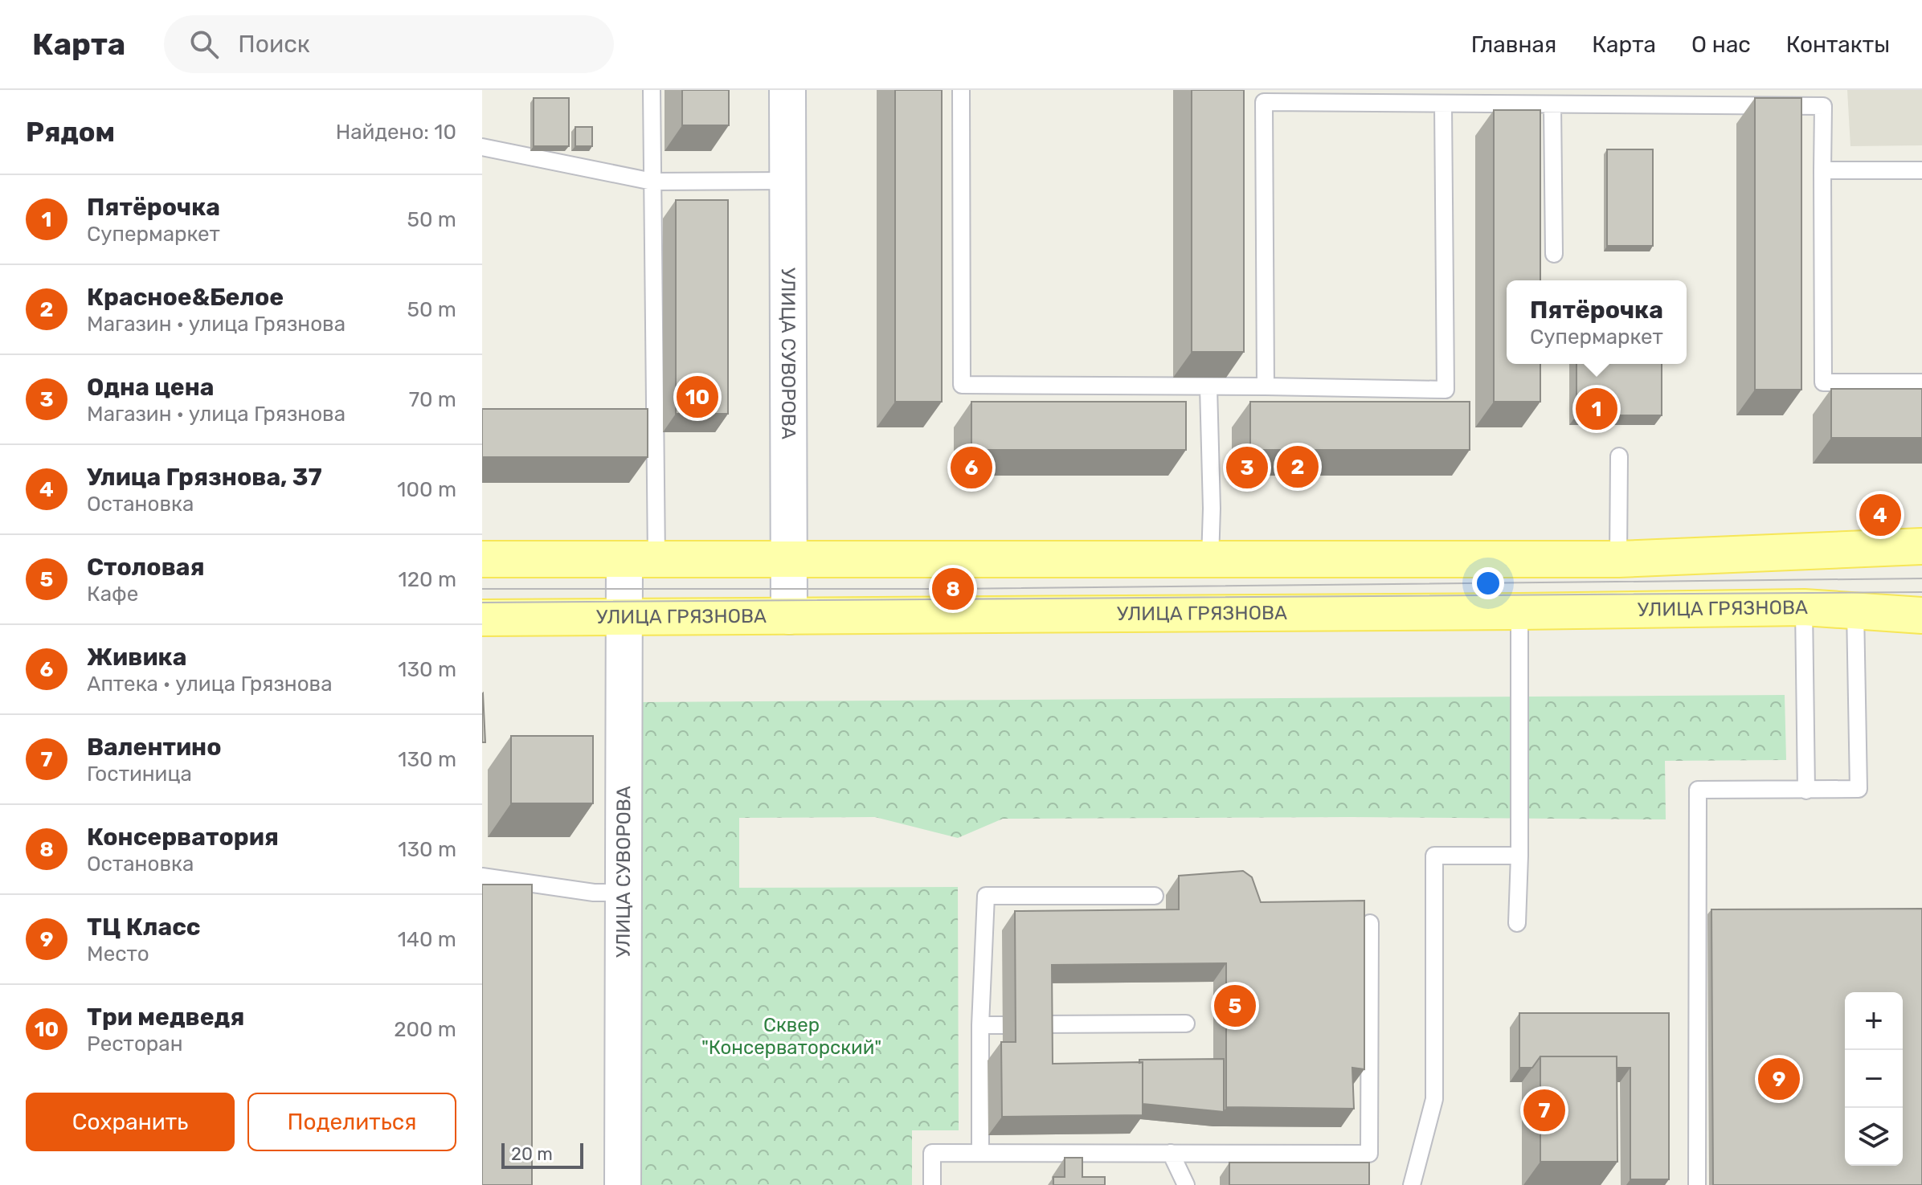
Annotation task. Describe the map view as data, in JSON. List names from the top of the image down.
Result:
{
  "streets": {
    "main road": ["УЛИЦА ГРЯЗНОВА"],
    "street": ["УЛИЦА СУВОРОВА"]
  },
  "crossings": [
    ["УЛИЦА СУВОРОВА", "УЛИЦА ГРЯЗНОВА"]
  ],
  "parks": ["Сквер \"Консерваторский\""],
  "scale_bar": "20 m",
  "page": {
    "header": "Карта",
    "search": "Поиск",
    "nav": [
      "Главная",
      "Карта",
      "О нас",
      "Контакты"
    ],
    "heading": ["Рядом", "Найдено: 10"],
    "list": [
      {
        "mark": "1",
        "name": "Пятёрочка",
        "note": "Супермаркет",
        "value": "50 m"
      },
      {
        "mark": "2",
        "name": "Красное&Белое",
        "note": "Магазин · улица Грязнова",
        "value": "50 m"
      },
      {
        "mark": "3",
        "name": "Одна цена",
        "note": "Магазин · улица Грязнова",
        "value": "70 m"
      },
      {
        "mark": "4",
        "name": "Улица Грязнова, 37",
        "note": "Остановка",
        "value": "100 m"
      },
      {
        "mark": "5",
        "name": "Столовая",
        "note": "Кафе",
        "value": "120 m"
      },
      {
        "mark": "6",
        "name": "Живика",
        "note": "Аптека · улица Грязнова",
        "value": "130 m"
      },
      {
        "mark": "7",
        "name": "Валентино",
        "note": "Гостиница",
        "value": "130 m"
      },
      {
        "mark": "8",
        "name": "Консерватория",
        "note": "Остановка",
        "value": "130 m"
      },
      {
        "mark": "9",
        "name": "ТЦ Класс",
        "note": "Место",
        "value": "140 m"
      },
      {
        "mark": "10",
        "name": "Три медведя",
        "note": "Ресторан",
        "value": "200 m"
      }
    ],
    "popup": ["Пятёрочка", "Супермаркет"],
    "pins": [
      "10",
      "1",
      "2",
      "3",
      "6",
      "4",
      "8",
      "5",
      "9",
      "7"
    ],
    "map_buttons": ["+", "−"],
    "buttons": ["Сохранить", "Поделиться"],
    "scale": "20 m"
  }
}
